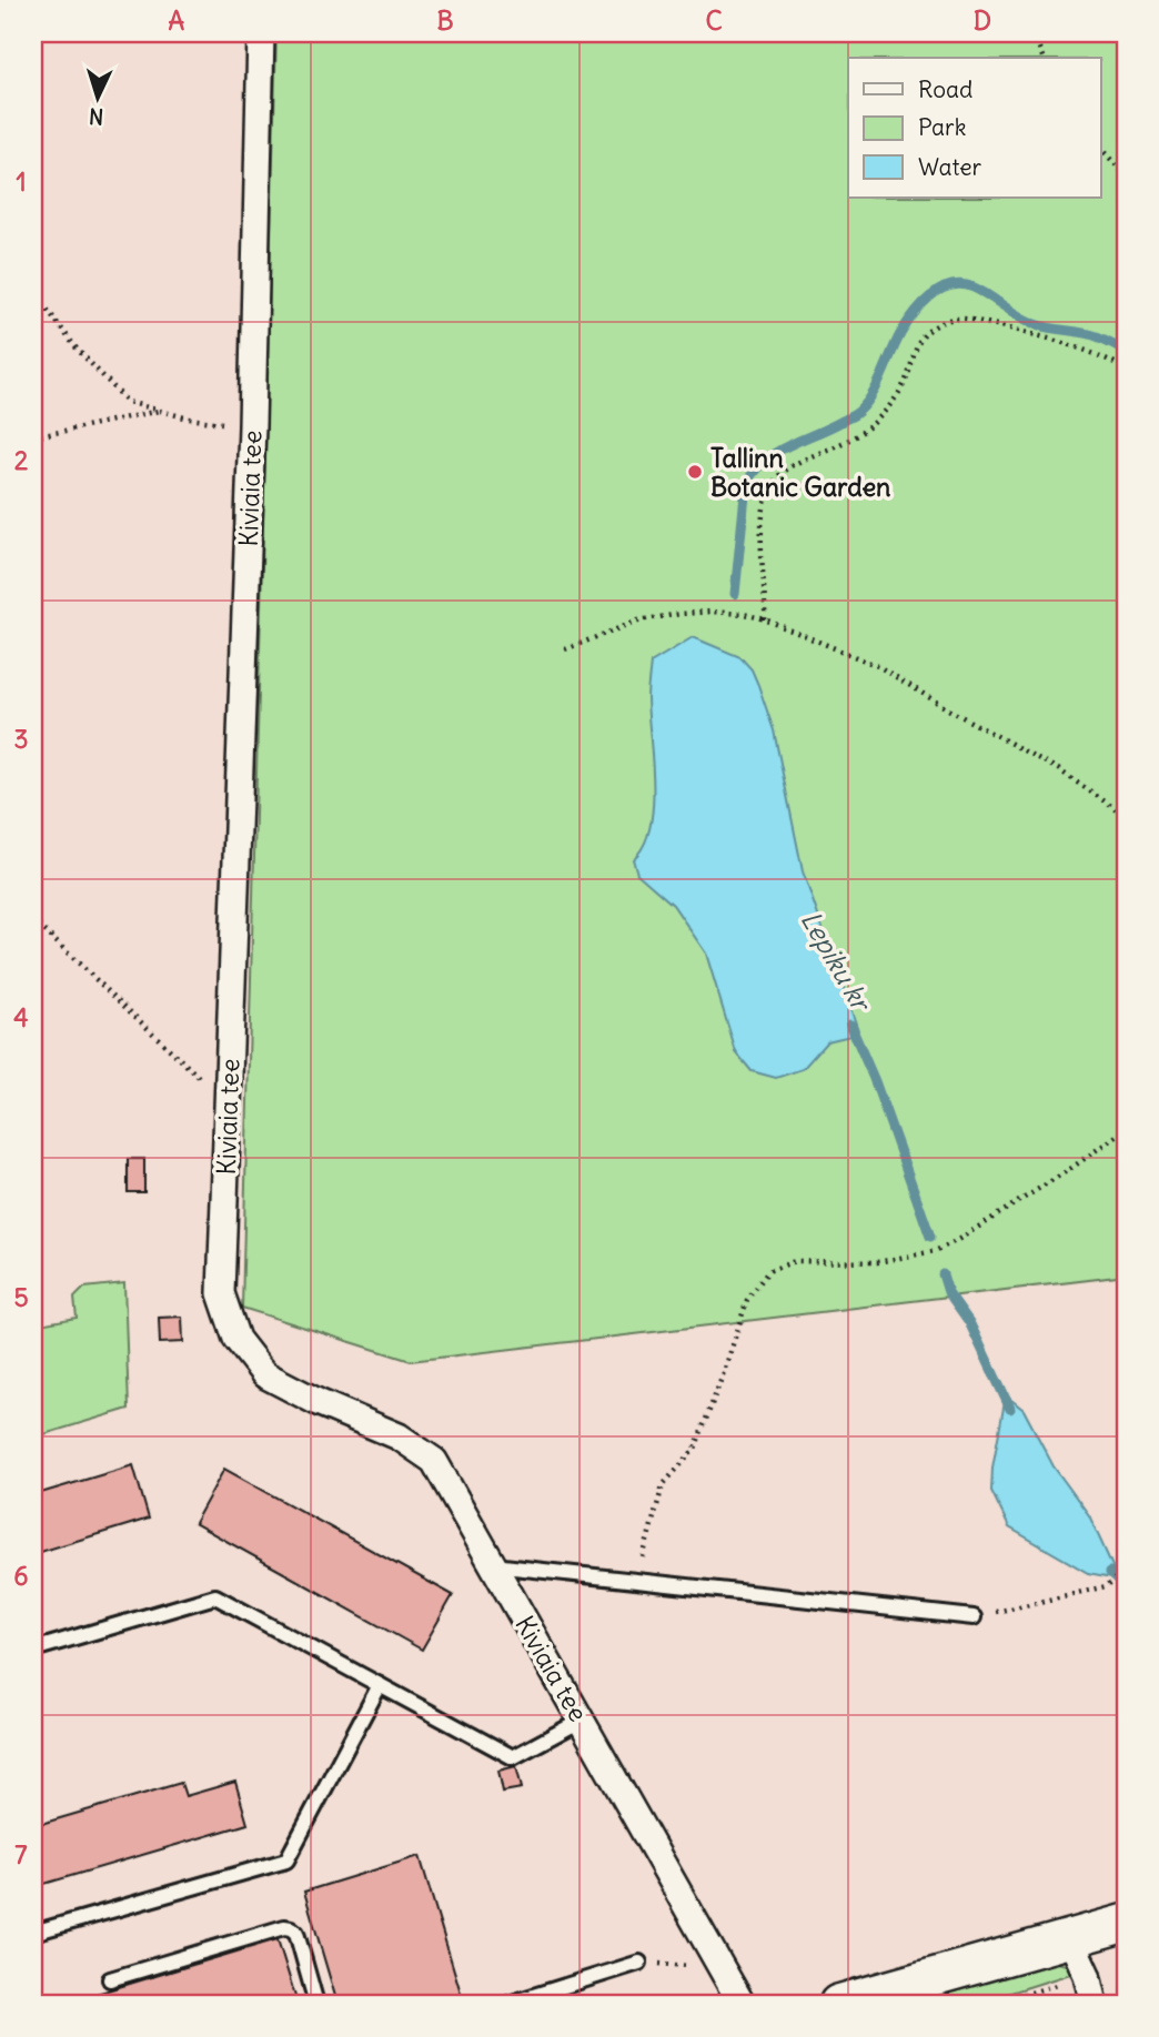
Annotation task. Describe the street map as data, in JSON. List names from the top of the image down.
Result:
{
  "streets": {
    "street": ["Kiviaia tee"]
  },
  "water": ["Lepiku kr"],
  "places": ["Tallinn Botanic Garden"],
  "legend": ["Road", "Park", "Water"],
  "north": "bottom",
  "grid": {
    "columns": [
      "A",
      "B",
      "C",
      "D"
    ],
    "rows": [
      "1",
      "2",
      "3",
      "4",
      "5",
      "6",
      "7"
    ]
  }
}
